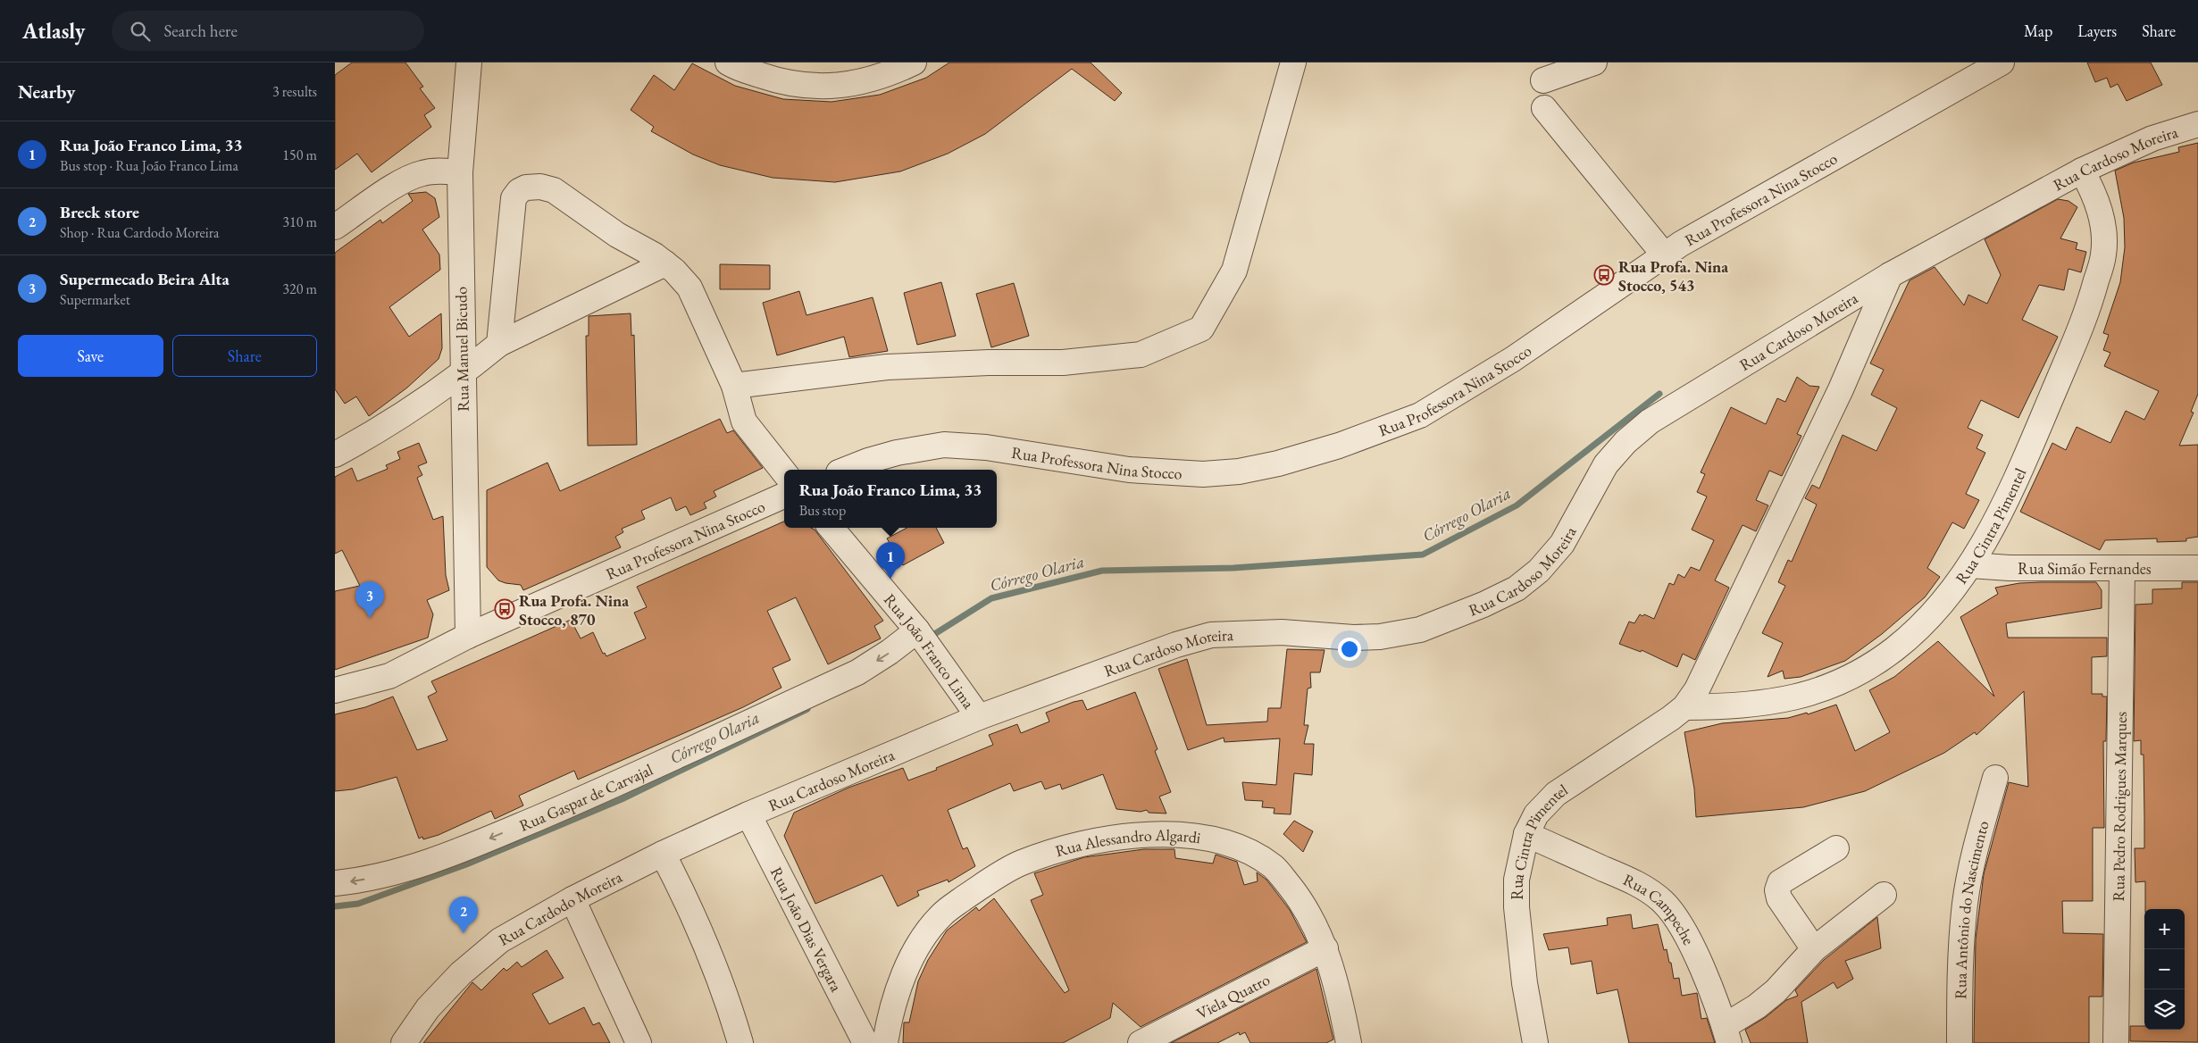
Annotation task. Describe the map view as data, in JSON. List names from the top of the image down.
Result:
{
  "streets": {
    "street": [
      "Rua Cardoso Moreira",
      "Rua Professora Nina Stocco",
      "Rua Manuel Bicudo",
      "Rua Cintra Pimentel",
      "Rua Simão Fernandes",
      "Rua João Franco Lima",
      "Rua Gaspar de Carvajal",
      "Rua Pedro Rodrigues Marques",
      "Rua Alessandro Algardi",
      "Rua Cardodo Moreira",
      "Rua Antônio do Nascimento",
      "Rua Campeche",
      "Rua João Dias Vergara",
      "Viela Quatro"
    ]
  },
  "crossings": [
    ["Rua Cardoso Moreira", "Rua Cintra Pimentel"],
    ["Rua Cardoso Moreira", "Rua João Franco Lima"],
    ["Rua Cardoso Moreira", "Rua Cardodo Moreira"],
    ["Rua Cardoso Moreira", "Rua João Dias Vergara"],
    ["Rua Professora Nina Stocco", "Rua Manuel Bicudo"],
    ["Rua Cintra Pimentel", "Rua Simão Fernandes"],
    ["Rua Cintra Pimentel", "Rua Campeche"],
    ["Rua Simão Fernandes", "Rua Pedro Rodrigues Marques"],
    ["Rua João Franco Lima", "Rua Gaspar de Carvajal"],
    ["Rua Alessandro Algardi", "Viela Quatro"],
    ["Rua Cardodo Moreira", "Rua João Dias Vergara"]
  ],
  "one_way": ["Rua Gaspar de Carvajal"],
  "water": ["Córrego Olaria"],
  "places": {
    "bus stop": ["Rua Profa. Nina Stocco, 543", "Rua Profa. Nina Stocco, 870"]
  },
  "page": {
    "header": "Atlasly",
    "search": "Search here",
    "nav": ["Map", "Layers", "Share"],
    "heading": ["Nearby", "3 results"],
    "list": [
      {
        "mark": "1",
        "name": "Rua João Franco Lima, 33",
        "note": "Bus stop · Rua João Franco Lima",
        "value": "150 m"
      },
      {
        "mark": "2",
        "name": "Breck store",
        "note": "Shop · Rua Cardodo Moreira",
        "value": "310 m"
      },
      {
        "mark": "3",
        "name": "Supermecado Beira Alta",
        "note": "Supermarket",
        "value": "320 m"
      }
    ],
    "buttons": ["Save", "Share"],
    "popup": ["Rua João Franco Lima, 33", "Bus stop"],
    "pins": ["1", "3", "2"],
    "map_buttons": ["+", "−"]
  }
}
